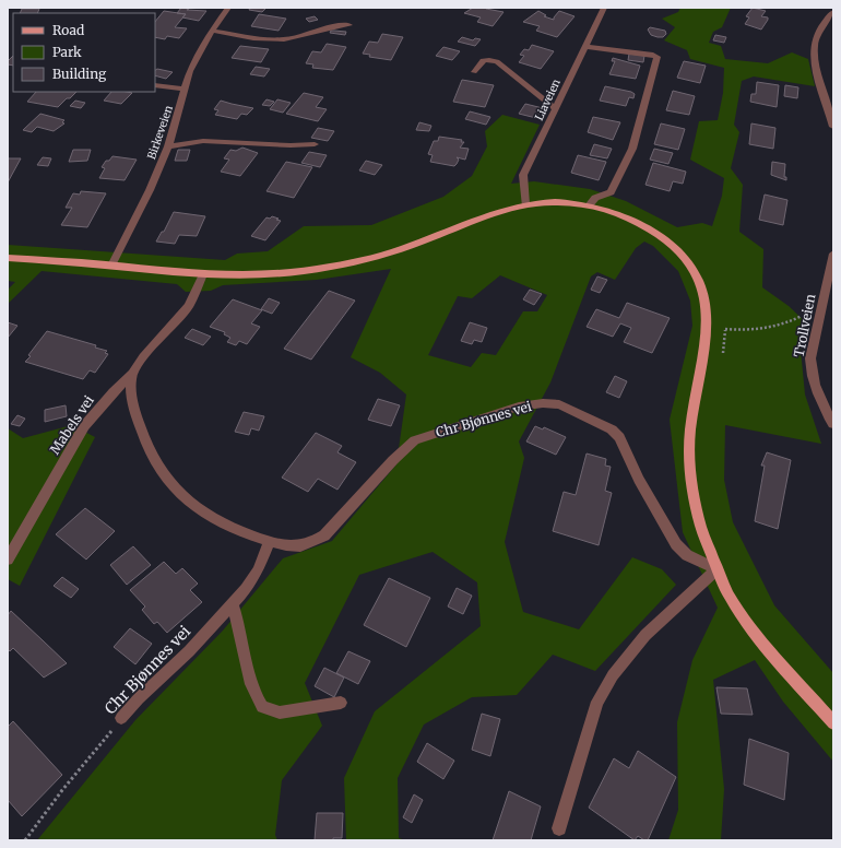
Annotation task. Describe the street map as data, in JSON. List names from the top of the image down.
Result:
{
  "streets": {
    "street": [
      "Liaveien",
      "Birkeveien",
      "Trollveien",
      "Chr Bjønnes vei",
      "Mabels vei"
    ]
  },
  "crossings": [
    ["Chr Bjønnes vei", "Mabels vei"]
  ],
  "legend": ["Road", "Park", "Building"]
}
